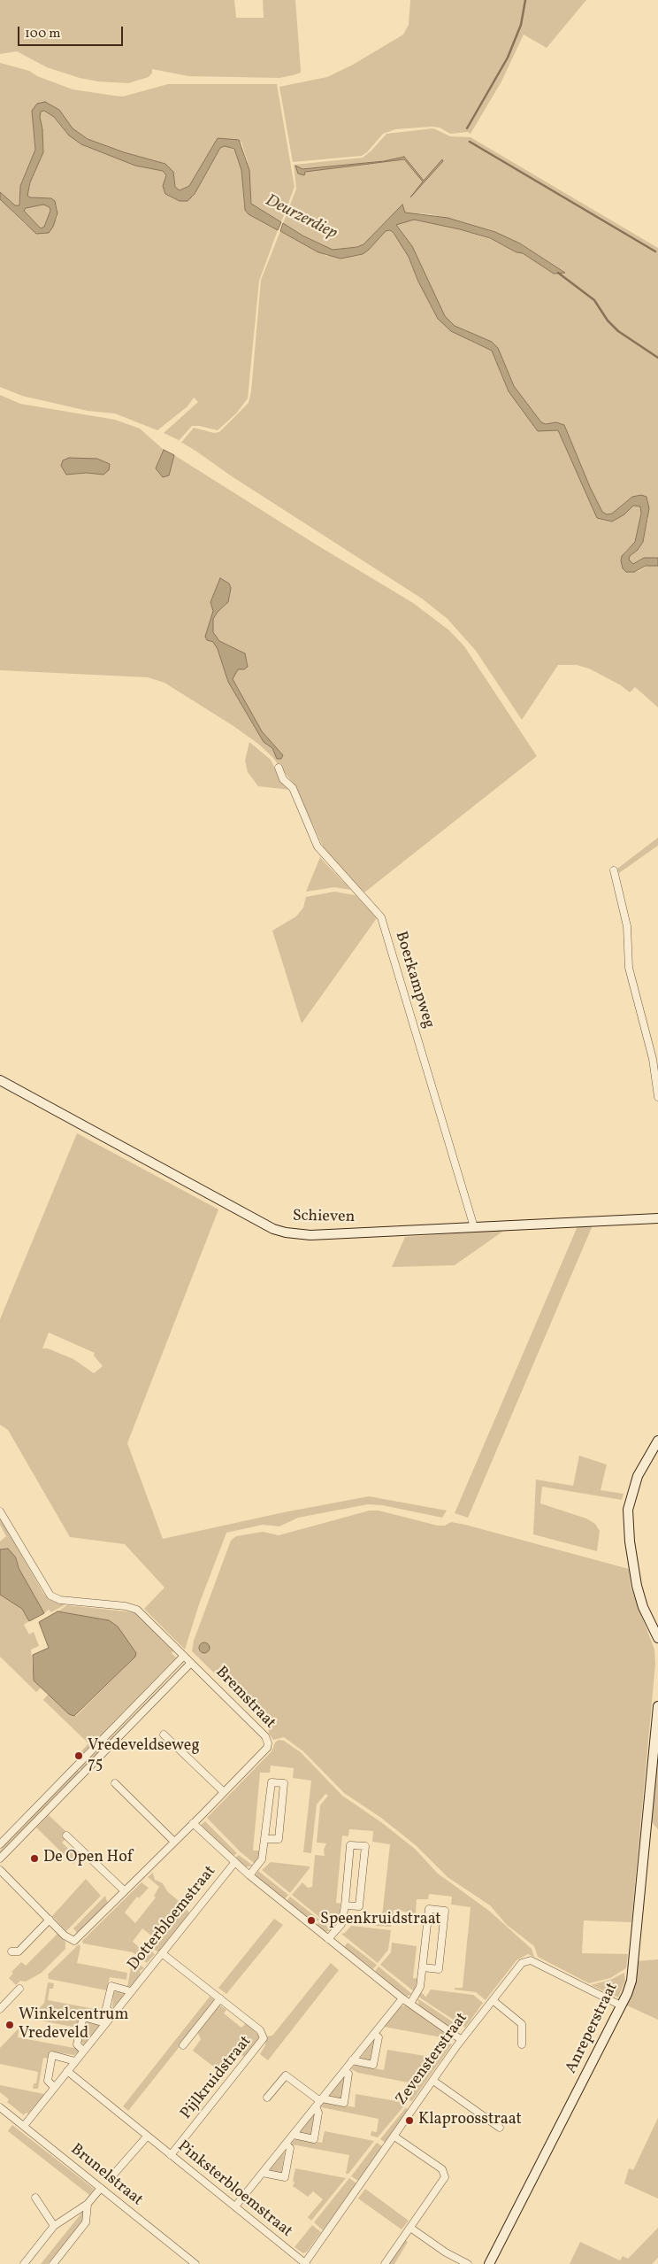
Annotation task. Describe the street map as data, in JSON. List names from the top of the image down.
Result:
{
  "streets": {
    "street": [
      "Boerkampweg",
      "Schieven",
      "Bremstraat",
      "Dotterbloemstraat",
      "Anreperstraat",
      "Zevensterstraat",
      "Pijlkruidstraat",
      "Brunelstraat",
      "Pinksterbloemstraat"
    ]
  },
  "crossings": [
    ["Boerkampweg", "Schieven"],
    ["Dotterbloemstraat", "Pijlkruidstraat"],
    ["Dotterbloemstraat", "Brunelstraat"],
    ["Dotterbloemstraat", "Pinksterbloemstraat"],
    ["Anreperstraat", "Zevensterstraat"],
    ["Zevensterstraat", "Pinksterbloemstraat"],
    ["Pijlkruidstraat", "Pinksterbloemstraat"]
  ],
  "water": ["Deurzerdiep"],
  "places": [
    "Vredeveldseweg 75",
    "De Open Hof",
    "Speenkruidstraat",
    "Winkelcentrum Vredeveld",
    "Klaproosstraat"
  ],
  "scale_bar": "100 m"
}
